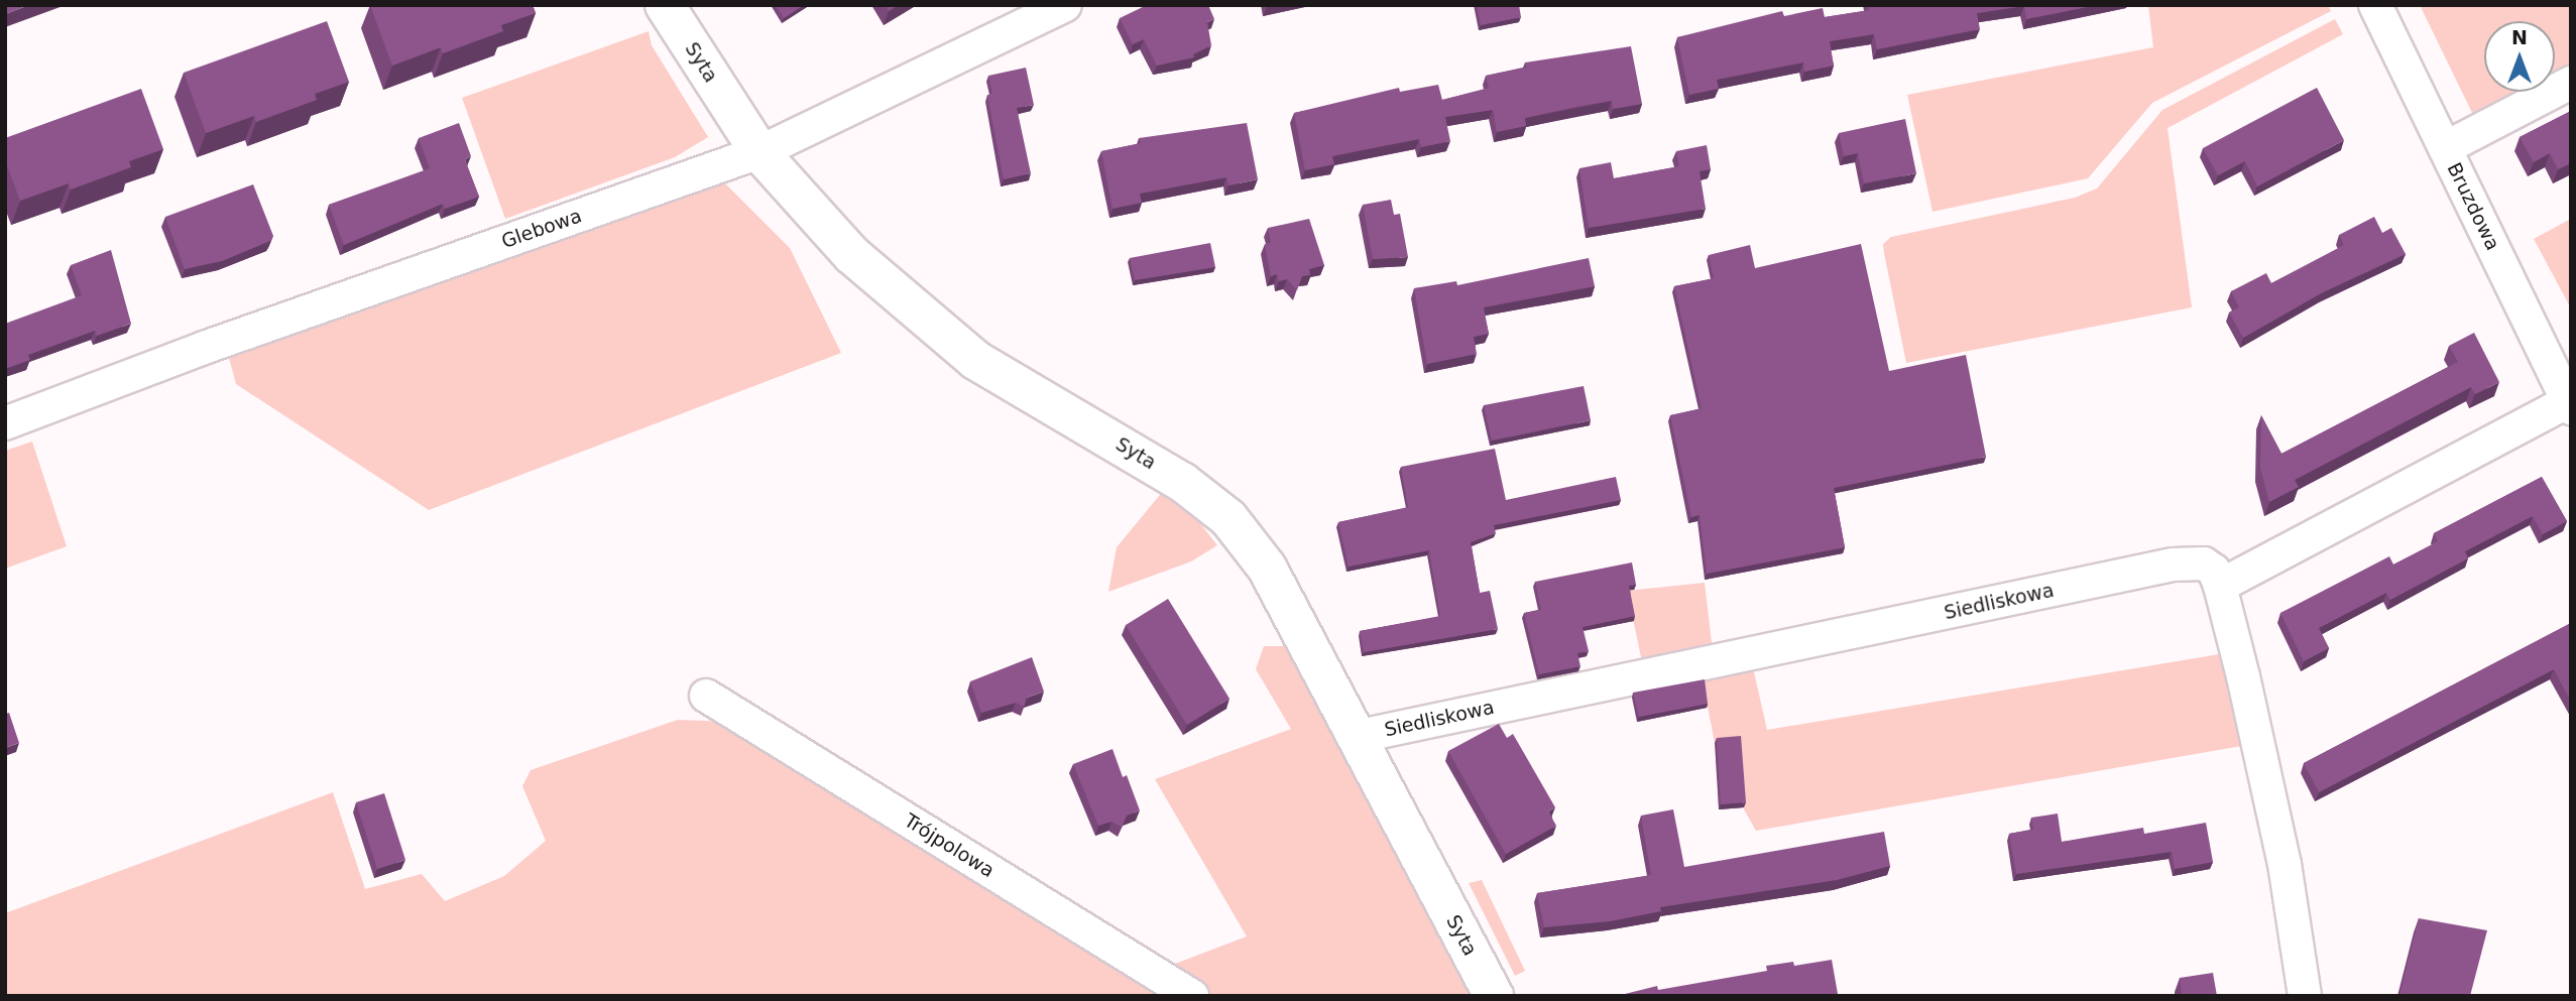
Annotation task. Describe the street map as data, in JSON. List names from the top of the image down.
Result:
{
  "streets": {
    "street": [
      "Syta",
      "Bruzdowa",
      "Glebowa",
      "Siedliskowa",
      "Trójpolowa"
    ]
  },
  "crossings": [
    ["Syta", "Glebowa"],
    ["Syta", "Siedliskowa"]
  ],
  "north": "top"
}
